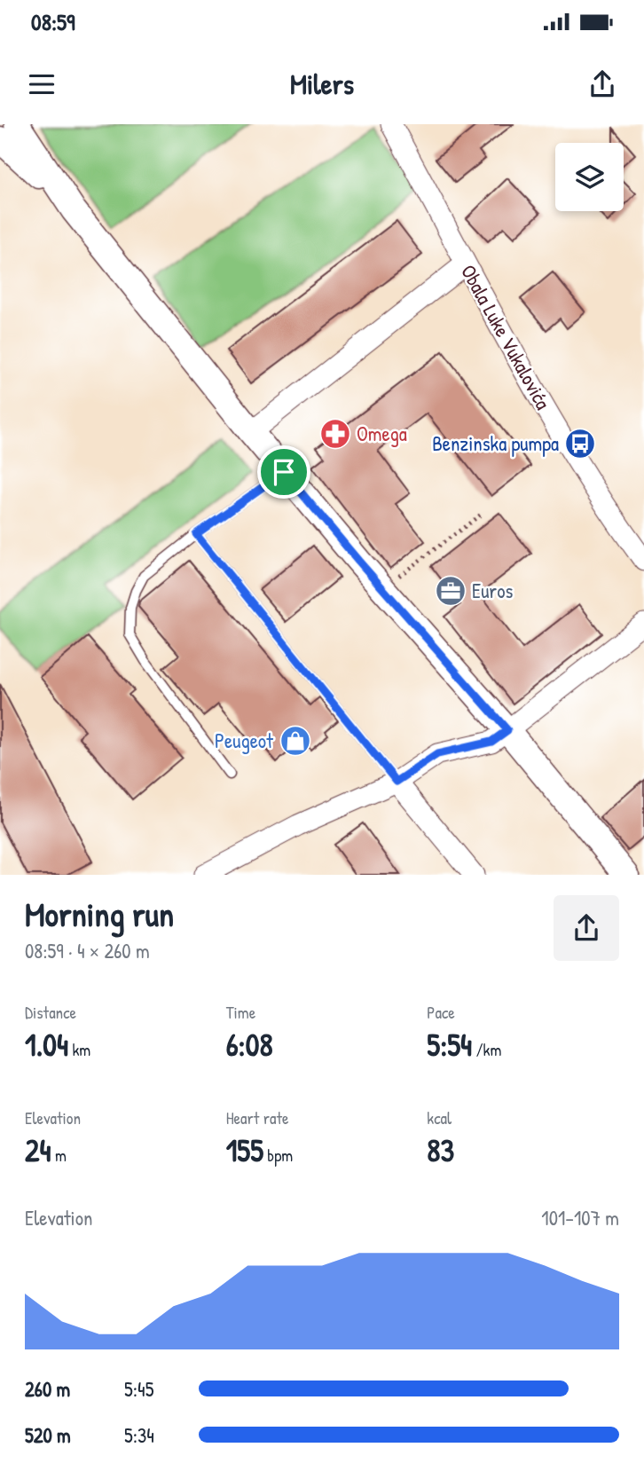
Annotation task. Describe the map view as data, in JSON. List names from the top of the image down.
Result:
{
  "streets": {
    "street": ["Obala Luke Vukalovića"]
  },
  "places": {
    "pharmacy": ["Omega"],
    "bus stop": ["Benzinska pumpa"],
    "office": ["Euros"],
    "shop": ["Peugeot"]
  },
  "page": {
    "status": "08:59",
    "header": "Milers",
    "heading": ["Morning run", "08:59 · 4 × 260 m"],
    "stats": [
      ["Distance", "1.04 km"],
      ["Time", "6:08"],
      ["Pace", "5:54 /km"],
      ["Elevation", "24 m"],
      ["Heart rate", "155 bpm"],
      ["kcal", "83"]
    ],
    "chart": ["Elevation", "101–107 m"],
    "list": [
      {
        "name": "260 m",
        "note": "5:45"
      },
      {
        "name": "520 m",
        "note": "5:34"
      }
    ]
  }
}
